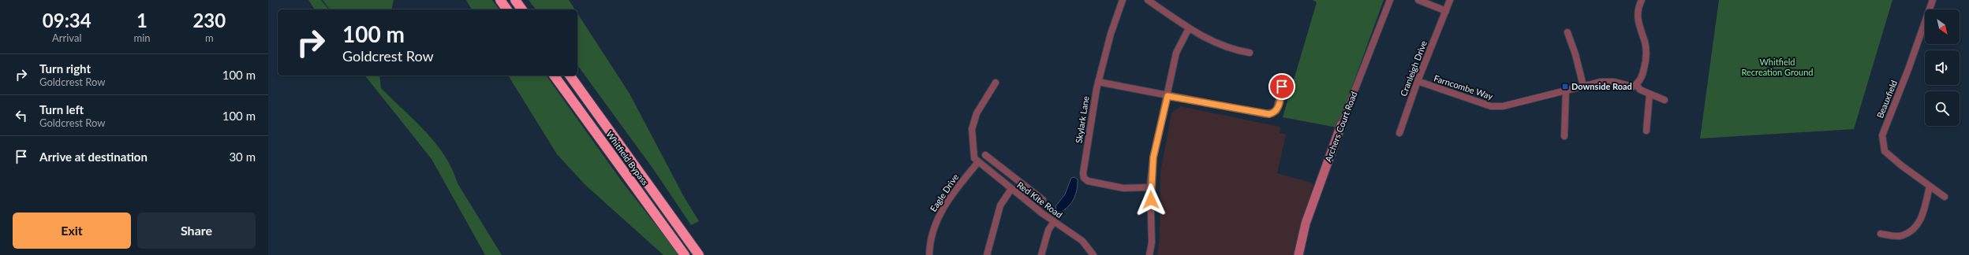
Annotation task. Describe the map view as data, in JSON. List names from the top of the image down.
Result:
{
  "streets": {
    "highway": ["Whitfield Bypass"],
    "street": [
      "Cranleigh Drive",
      "Farncombe Way",
      "Beauxfield",
      "Skylark Lane",
      "Archers Court Road",
      "Eagle Drive",
      "Red Kite Road"
    ]
  },
  "crossings": [
    ["Cranleigh Drive", "Farncombe Way"],
    ["Eagle Drive", "Red Kite Road"]
  ],
  "parks": ["Whitfield Recreation Ground"],
  "places": {
    "transit": ["Downside Road"]
  },
  "north": "bottom right",
  "page": {
    "eta": [
      "09:34",
      "Arrival",
      "1",
      "min",
      "230",
      "m"
    ],
    "turn": ["100 m", "Goldcrest Row"],
    "list": [
      {
        "name": "Turn right",
        "note": "Goldcrest Row",
        "value": "100 m"
      },
      {
        "name": "Turn left",
        "note": "Goldcrest Row",
        "value": "100 m"
      },
      {
        "name": "Arrive at destination",
        "value": "30 m"
      }
    ],
    "buttons": ["Exit", "Share"]
  }
}
